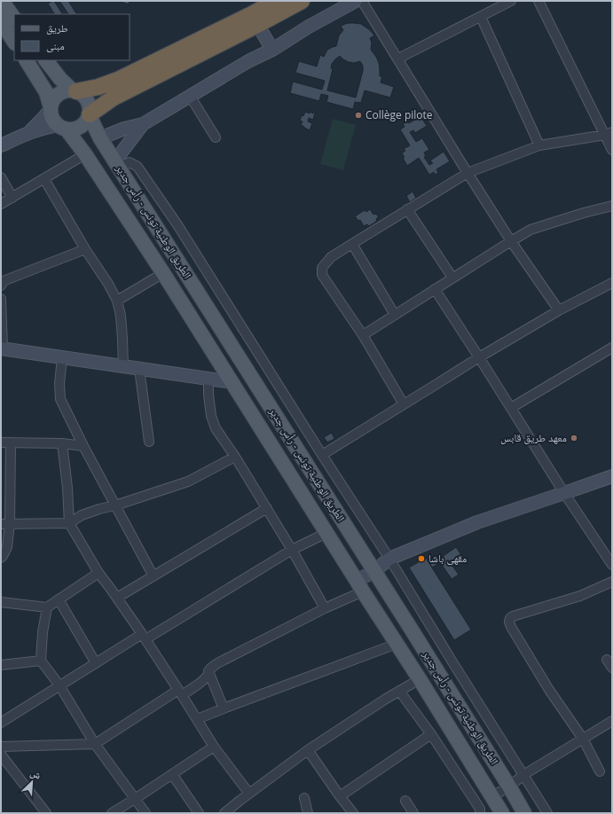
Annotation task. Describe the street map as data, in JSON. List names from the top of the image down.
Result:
{
  "streets": {
    "main road": ["الطريق الوطنية تونس - رأس جدير"]
  },
  "places": ["Collège pilote", "معهد طريق قابس", "مقهى باشا"],
  "legend": ["طريق", "مبنى"],
  "north": "top right"
}
